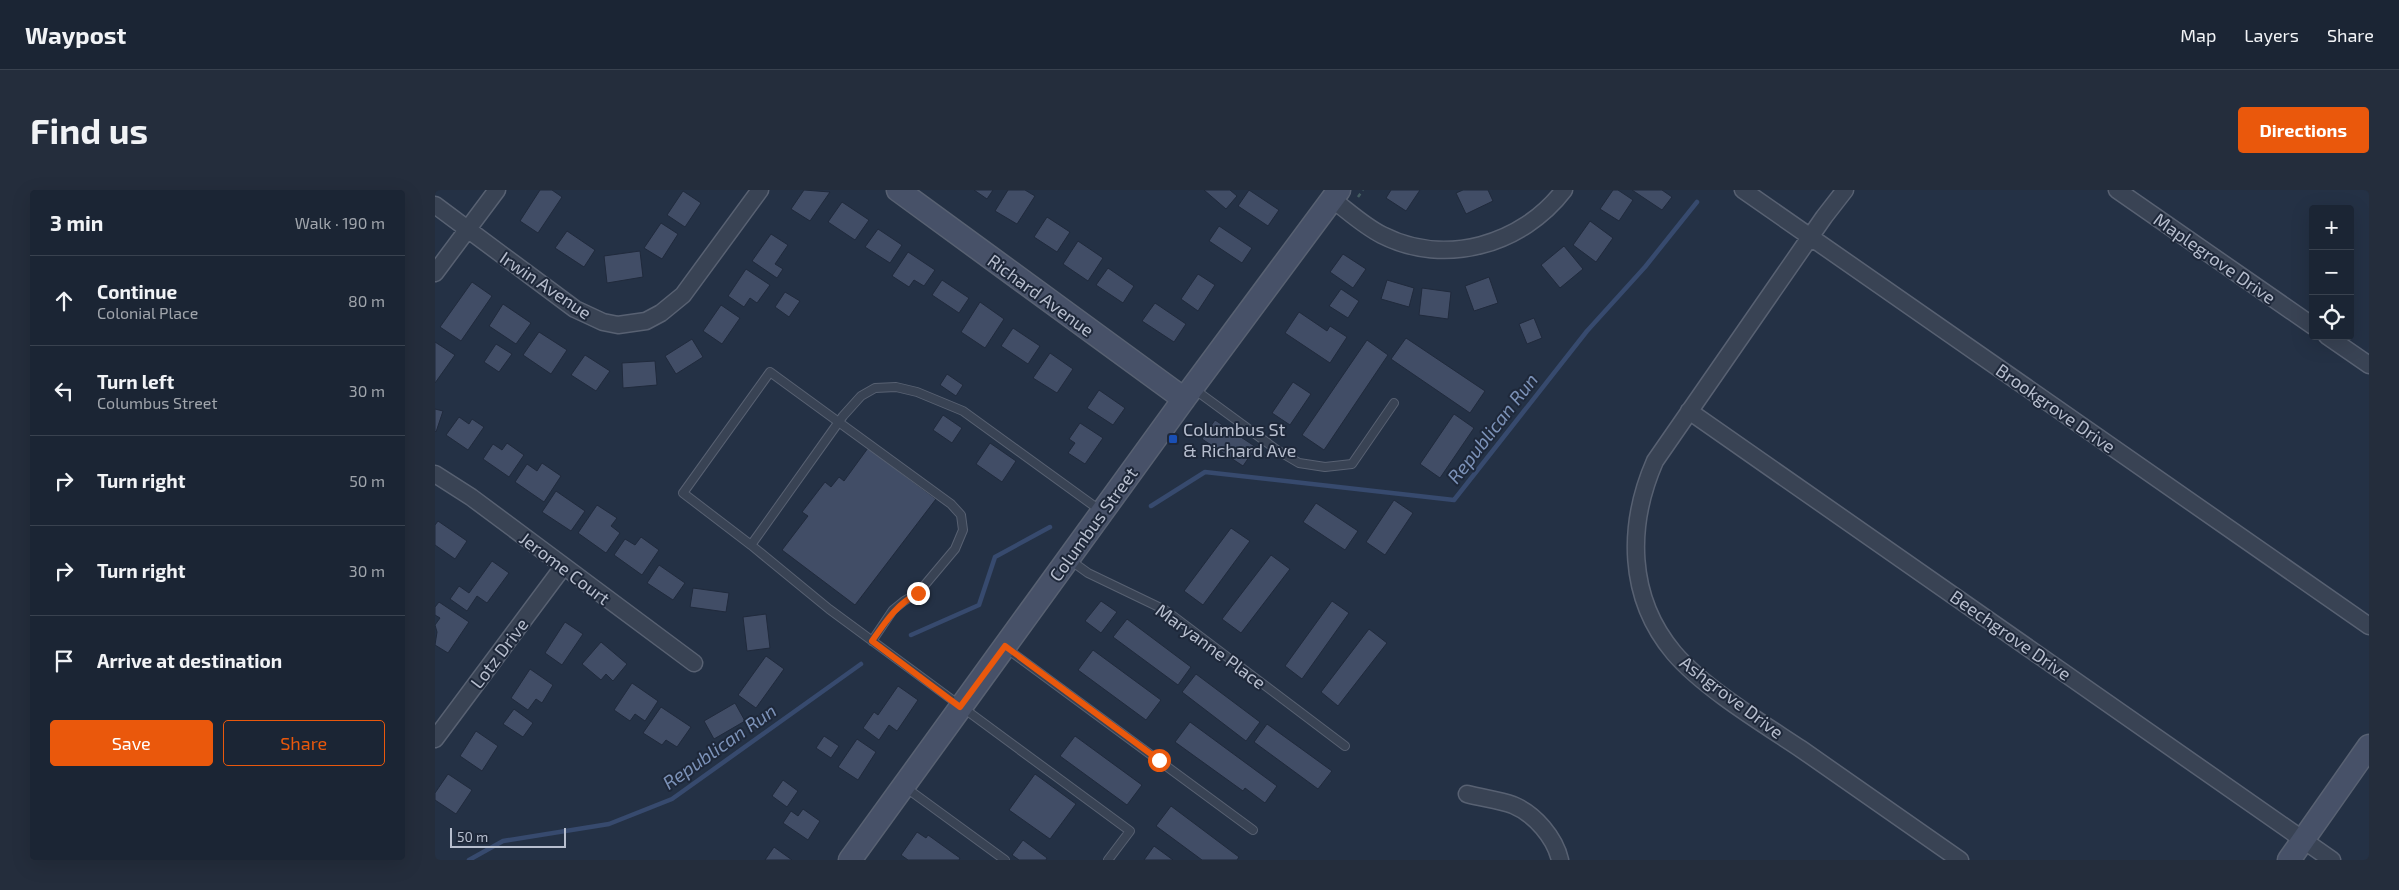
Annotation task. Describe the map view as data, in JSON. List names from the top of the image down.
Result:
{
  "streets": {
    "main road": ["Richard Avenue", "Columbus Street"],
    "street": [
      "Maplegrove Drive",
      "Irwin Avenue",
      "Brookgrove Drive",
      "Jerome Court",
      "Beechgrove Drive",
      "Lotz Drive",
      "Ashgrove Drive"
    ],
    "lane": ["Maryanne Place"]
  },
  "crossings": [
    ["Richard Avenue", "Columbus Street"],
    ["Brookgrove Drive", "Ashgrove Drive"],
    ["Columbus Street", "Maryanne Place"],
    ["Jerome Court", "Lotz Drive"],
    ["Beechgrove Drive", "Ashgrove Drive"]
  ],
  "water": ["Republican Run"],
  "places": {
    "transit": ["Columbus St & Richard Ave"]
  },
  "scale_bar": "50 m",
  "page": {
    "header": "Waypost",
    "nav": ["Map", "Layers", "Share"],
    "buttons": [
      "Directions",
      ["Save", "Share"]
    ],
    "title": "Find us",
    "heading": ["3 min", "Walk · 190 m"],
    "map_buttons": ["+", "−"],
    "list": [
      ["Continue", "Colonial Place", "80 m"],
      ["Turn left", "Columbus Street", "30 m"],
      ["Turn right", "50 m"],
      ["Turn right", "30 m"],
      "Arrive at destination"
    ],
    "scale": "50 m"
  }
}
